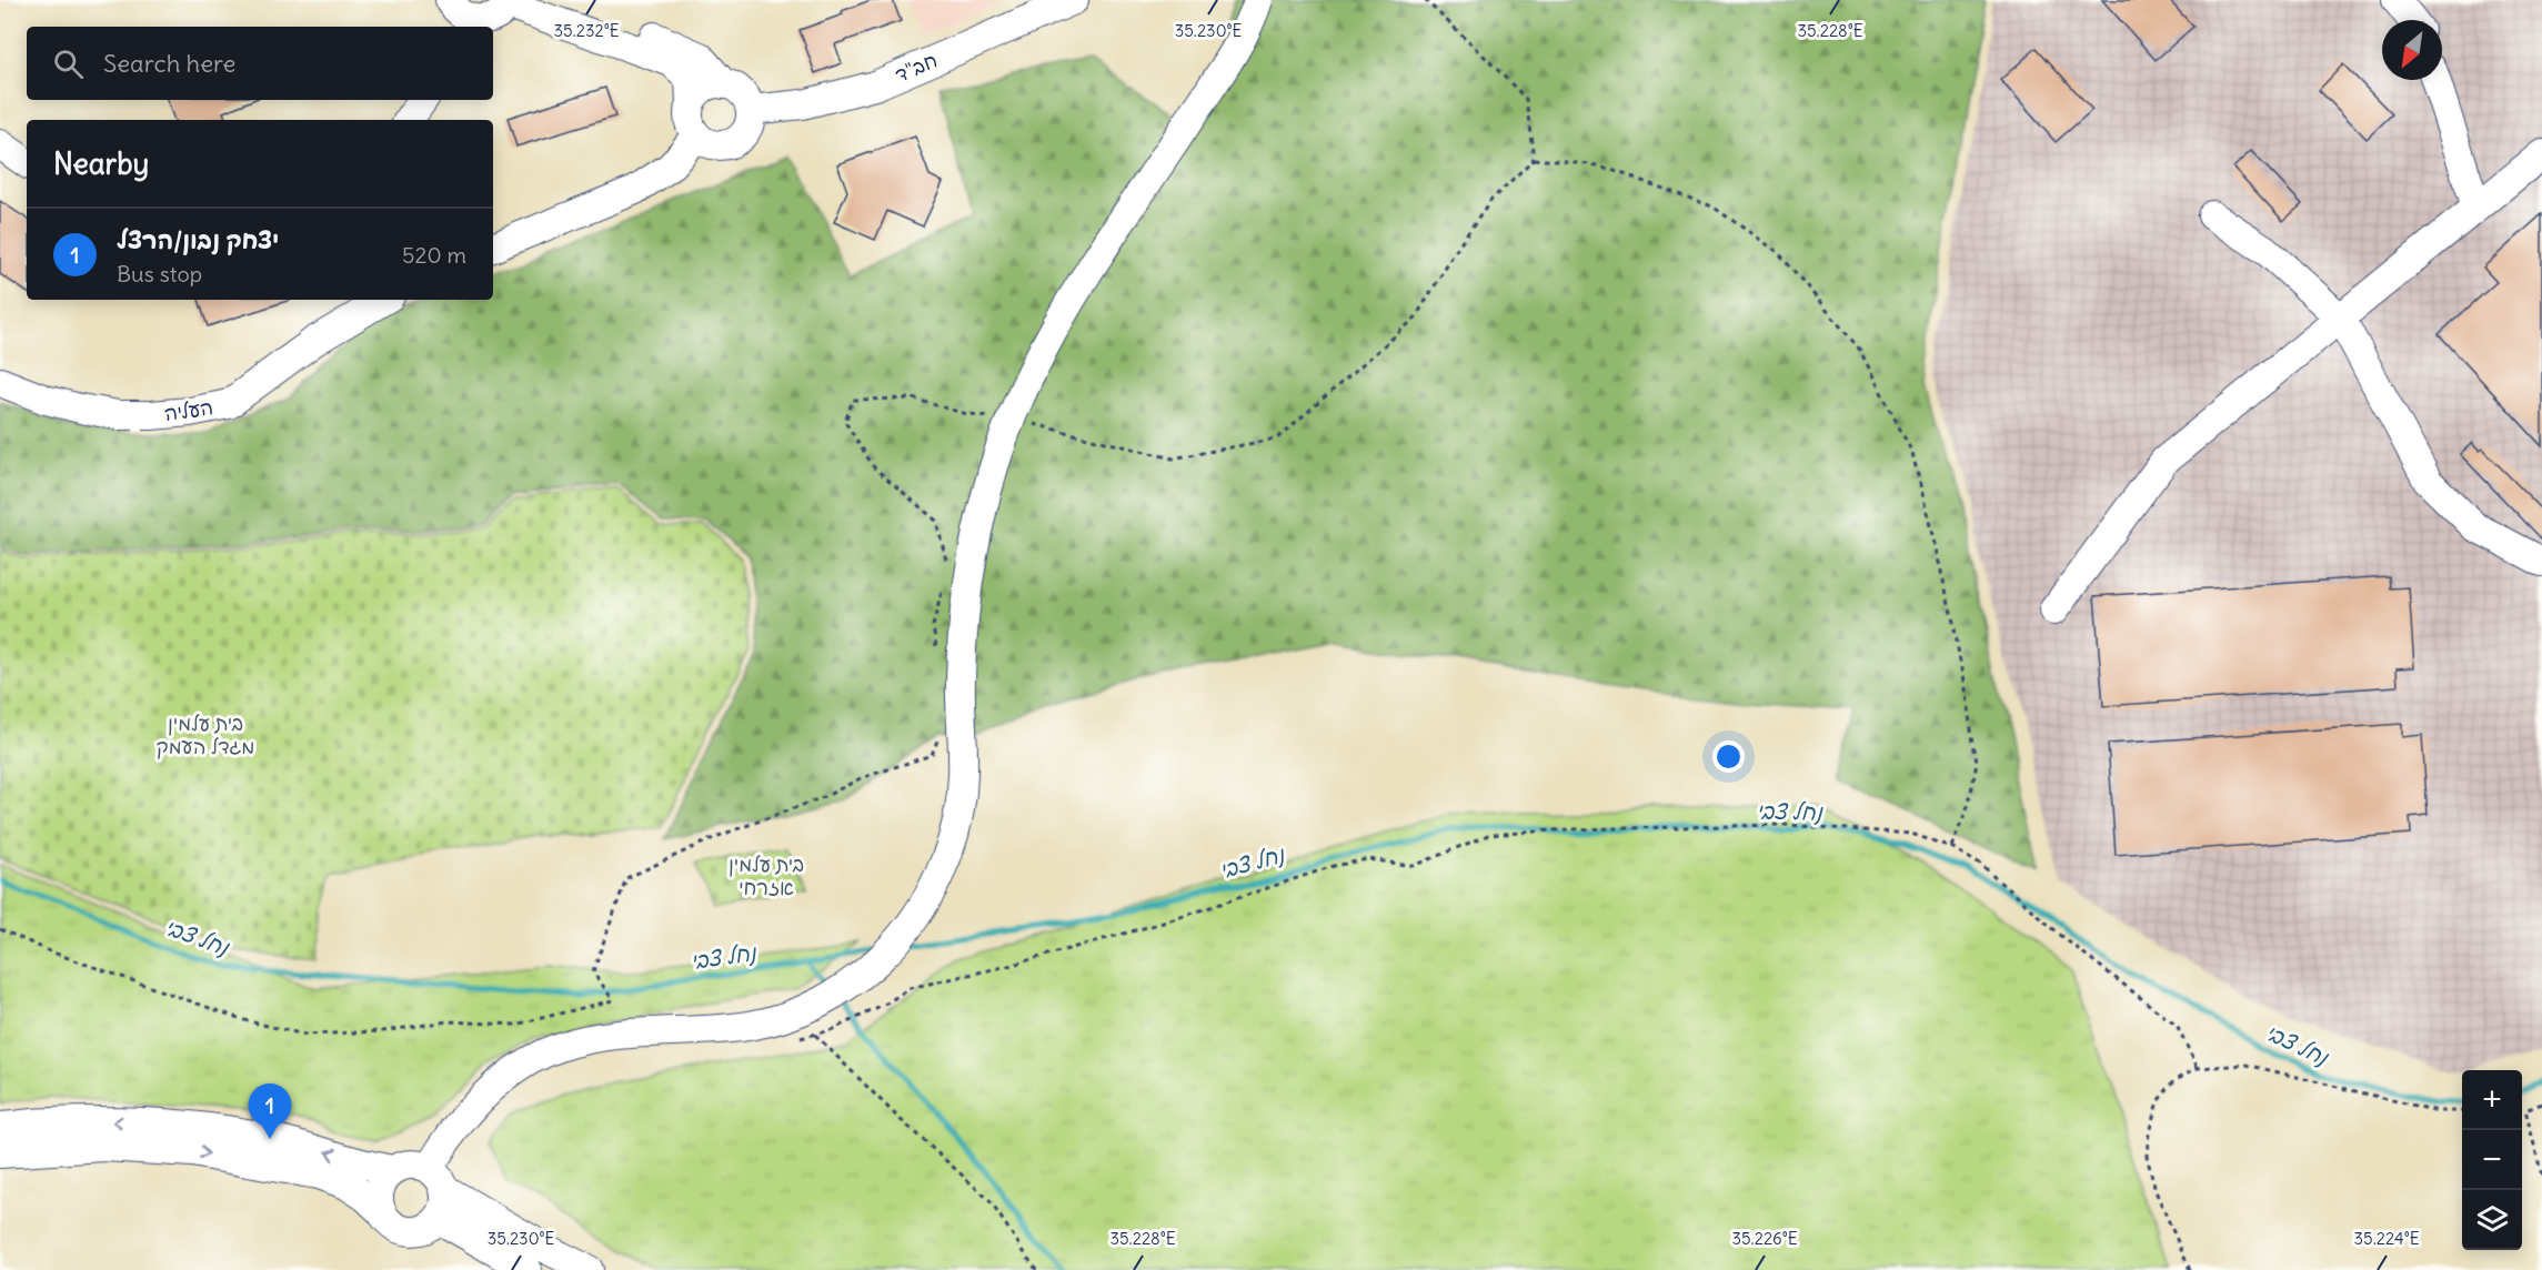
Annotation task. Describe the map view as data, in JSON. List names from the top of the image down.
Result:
{
  "streets": {
    "street": ["חב\"ד", "העליה"]
  },
  "water": ["נחל צבי"],
  "parks": ["בית עלמין מגדל העמק", "בית עלמין אזרחי"],
  "north": "bottom left",
  "page": {
    "search": "Search here",
    "heading": "Nearby",
    "list": [
      {
        "mark": "1",
        "name": "יצחק נבון/הרצל",
        "note": "Bus stop",
        "value": "520 m"
      }
    ],
    "map_buttons": ["+", "−"],
    "pins": "1"
  },
  "coordinates": [
    "35.232°E",
    "35.230°E",
    "35.228°E",
    "35.226°E",
    "35.224°E"
  ]
}
